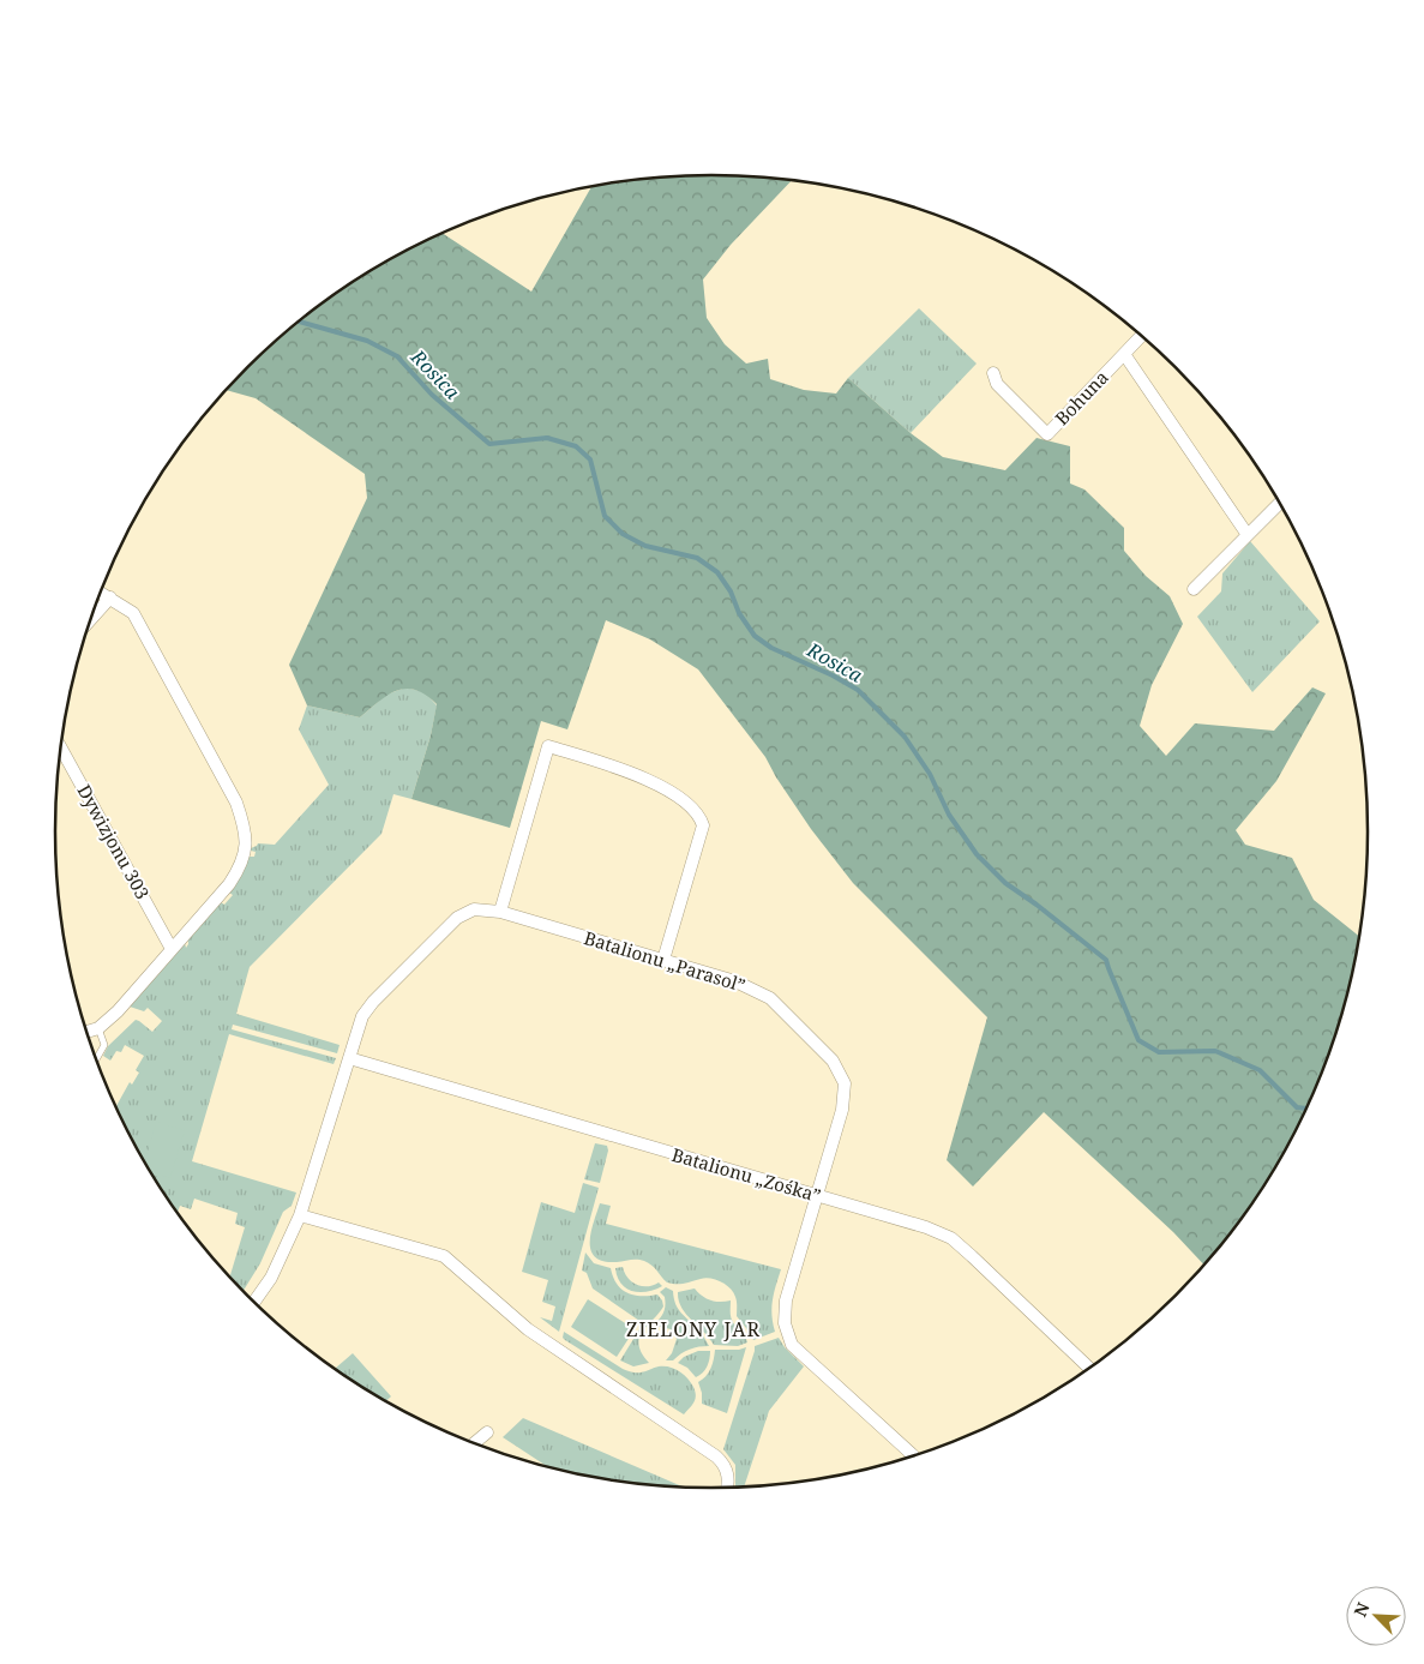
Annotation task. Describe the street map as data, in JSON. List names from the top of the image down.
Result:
{
  "streets": {
    "street": [
      "Bohuna",
      "Dywizjonu 303",
      "Batalionu „Parasol”",
      "Batalionu „Zośka”"
    ]
  },
  "crossings": [
    ["Batalionu „Parasol”", "Batalionu „Zośka”"]
  ],
  "districts": ["ZIELONY JAR"],
  "water": ["Rosica"],
  "north": "top left"
}
